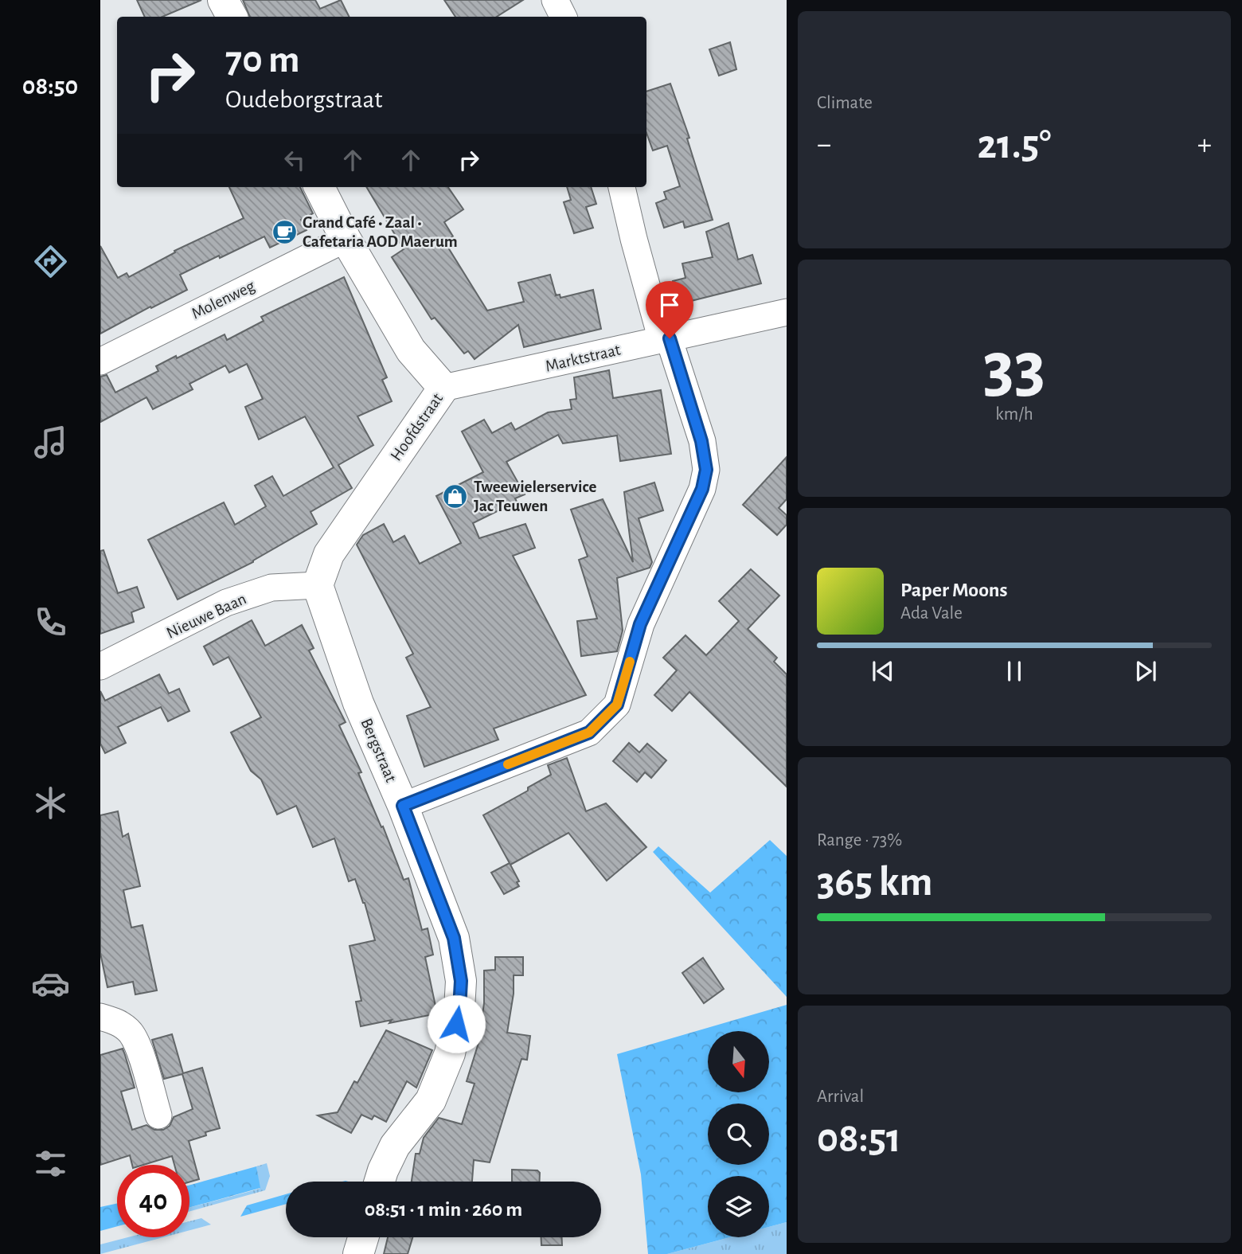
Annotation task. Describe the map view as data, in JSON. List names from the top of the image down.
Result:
{
  "streets": {
    "street": [
      "Molenweg",
      "Marktstraat",
      "Hoofdstraat",
      "Nieuwe Baan",
      "Bergstraat"
    ]
  },
  "crossings": [
    ["Molenweg", "Hoofdstraat"],
    ["Marktstraat", "Hoofdstraat"],
    ["Hoofdstraat", "Nieuwe Baan"],
    ["Hoofdstraat", "Bergstraat"],
    ["Nieuwe Baan", "Bergstraat"]
  ],
  "places": {
    "cafe": ["Grand Café • Zaal • Cafetaria AOD Maerum"],
    "shop": ["Tweewielerservice Jac Teuwen"]
  },
  "north": "bottom",
  "page": {
    "tabs": "08:50",
    "tile": [
      "Climate",
      ["33", "km/h"],
      ["Range · 73%", "365 km"],
      ["Arrival", "08:51"]
    ],
    "turn": ["70 m", "Oudeborgstraat"],
    "heat": ["−", "21.5°", "+"],
    "song": ["Paper Moons", "Ada Vale"],
    "limit": "40",
    "trip": "08:51 · 1 min · 260 m"
  }
}
